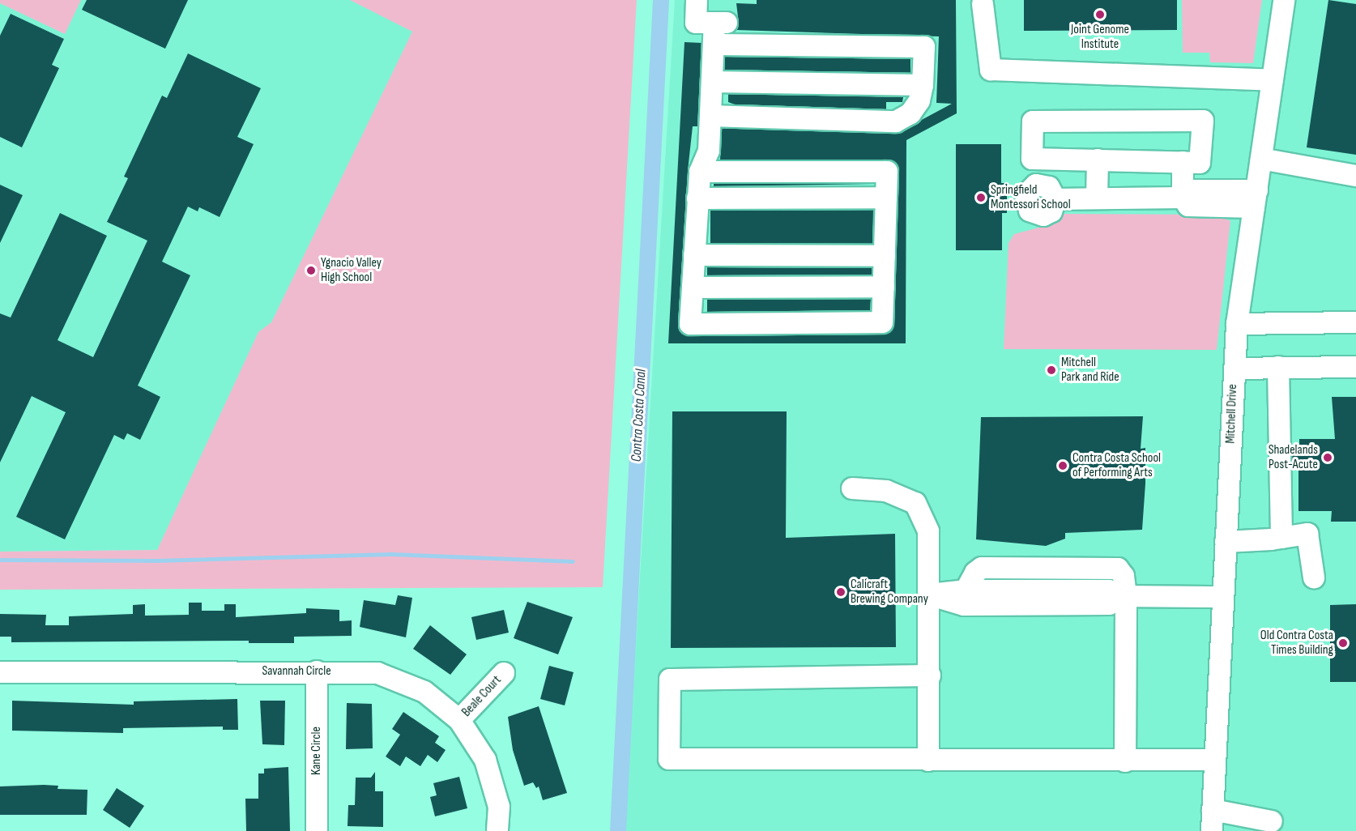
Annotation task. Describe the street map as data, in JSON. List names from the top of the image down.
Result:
{
  "streets": {
    "street": [
      "Mitchell Drive",
      "Savannah Circle",
      "Beale Court",
      "Kane Circle"
    ]
  },
  "crossings": [
    ["Savannah Circle", "Beale Court"],
    ["Savannah Circle", "Kane Circle"]
  ],
  "water": ["Contra Costa Canal"],
  "places": [
    "Joint Genome Institute",
    "Springfield Montessori School",
    "Ygnacio Valley High School",
    "Mitchell Park and Ride",
    "Shadelands Post-Acute",
    "Contra Costa School of Performing Arts",
    "Calicraft Brewing Company",
    "Old Contra Costa Times Building"
  ]
}
